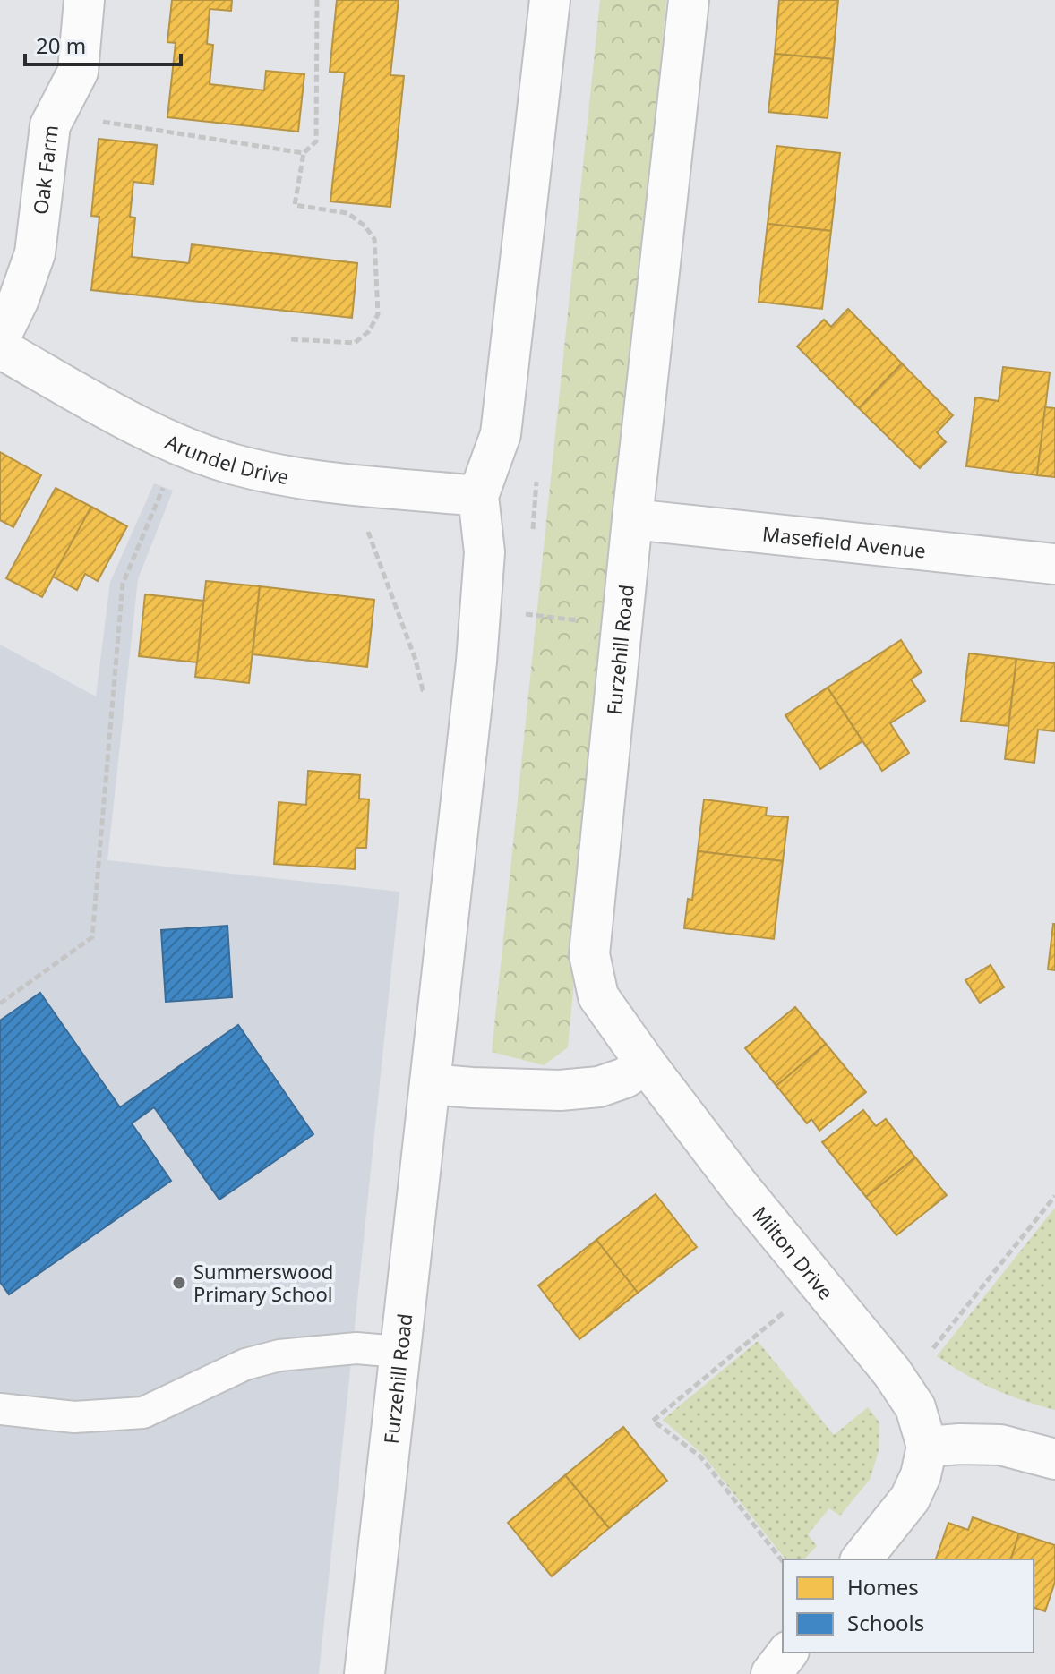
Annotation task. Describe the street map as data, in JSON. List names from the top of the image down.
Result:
{
  "streets": {
    "street": [
      "Oak Farm",
      "Arundel Drive",
      "Masefield Avenue",
      "Furzehill Road",
      "Milton Drive"
    ]
  },
  "crossings": [
    ["Arundel Drive", "Furzehill Road"],
    ["Masefield Avenue", "Furzehill Road"],
    ["Furzehill Road", "Milton Drive"]
  ],
  "places": ["Summerswood Primary School"],
  "legend": ["Homes", "Schools"],
  "scale_bar": "20 m"
}
